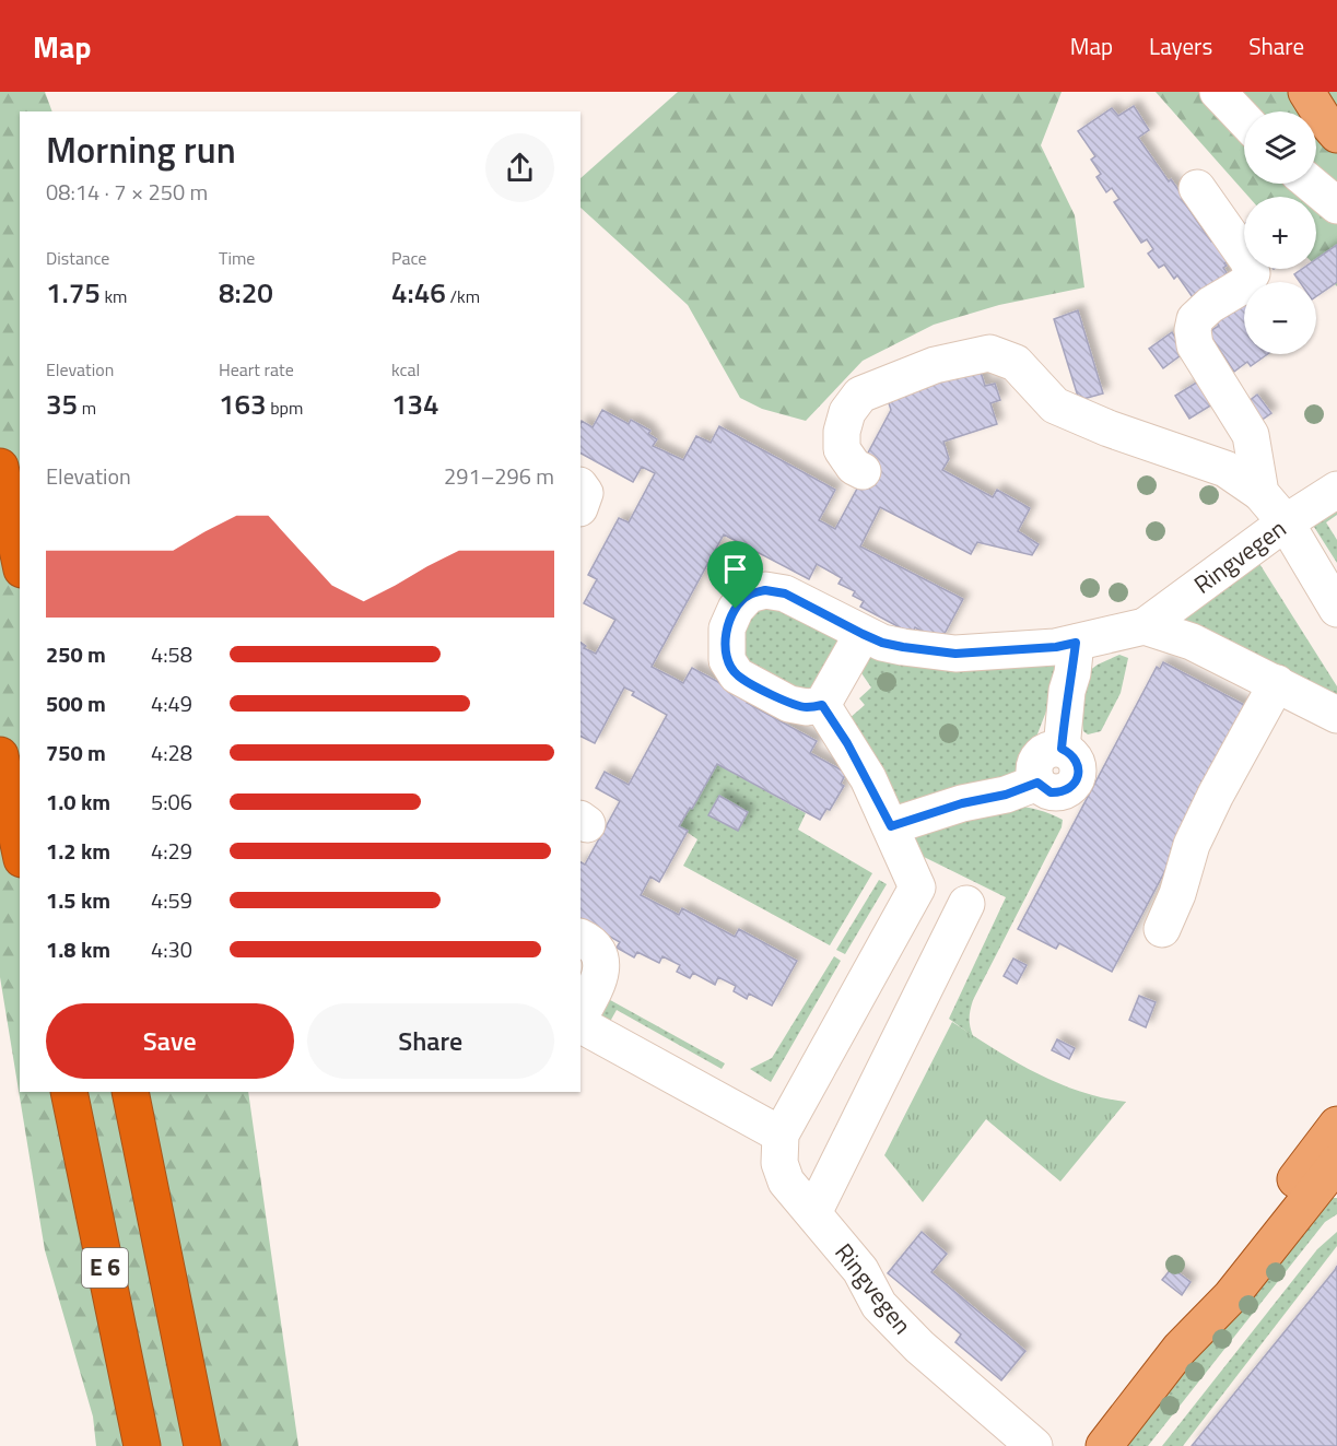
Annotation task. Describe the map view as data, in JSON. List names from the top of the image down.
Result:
{
  "streets": {
    "highway": ["E 6"],
    "street": ["Ringvegen"]
  },
  "page": {
    "header": "Map",
    "nav": ["Map", "Layers", "Share"],
    "map_buttons": ["+", "−"],
    "heading": ["Morning run", "08:14 · 7 × 250 m"],
    "stats": [
      ["Distance", "1.75 km"],
      ["Time", "8:20"],
      ["Pace", "4:46 /km"],
      ["Elevation", "35 m"],
      ["Heart rate", "163 bpm"],
      ["kcal", "134"]
    ],
    "chart": ["Elevation", "291–296 m"],
    "list": [
      {
        "name": "250 m",
        "note": "4:58"
      },
      {
        "name": "500 m",
        "note": "4:49"
      },
      {
        "name": "750 m",
        "note": "4:28"
      },
      {
        "name": "1.0 km",
        "note": "5:06"
      },
      {
        "name": "1.2 km",
        "note": "4:29"
      },
      {
        "name": "1.5 km",
        "note": "4:59"
      },
      {
        "name": "1.8 km",
        "note": "4:30"
      }
    ],
    "buttons": ["Save", "Share"]
  }
}
